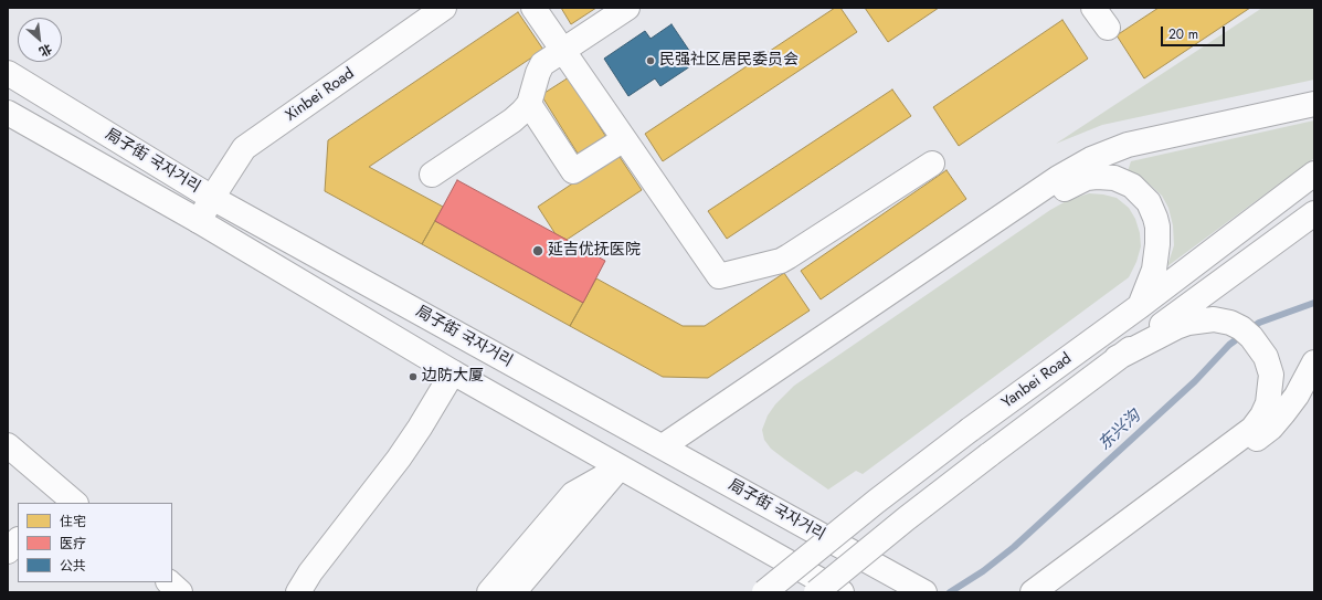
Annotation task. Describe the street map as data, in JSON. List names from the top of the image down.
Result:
{
  "streets": {
    "main road": ["Xinbei Road", "局子街 국자거리", "Yanbei Road"]
  },
  "crossings": [
    ["Xinbei Road", "局子街 국자거리"]
  ],
  "water": ["东兴沟"],
  "places": ["民强社区居民委员会", "延吉优抚医院", "边防大厦"],
  "legend": ["住宅", "医疗", "公共"],
  "scale_bar": "20 m",
  "north": "bottom right"
}
